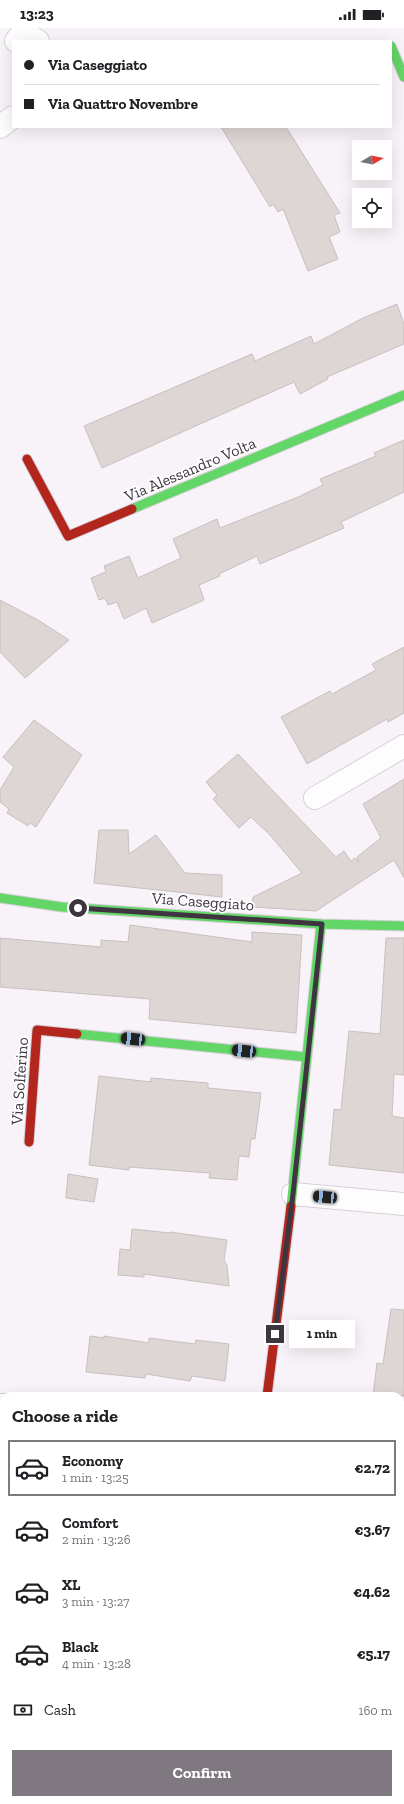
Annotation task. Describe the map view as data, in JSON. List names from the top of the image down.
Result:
{
  "streets": {
    "street": ["Via Alessandro Volta", "Via Caseggiato", "Via Solferino"]
  },
  "north": "right",
  "page": {
    "status": "13:23",
    "banner": ["Via Caseggiato", "Via Quattro Novembre"],
    "bubble": "1 min",
    "heading": "Choose a ride",
    "list": [
      {
        "name": "Economy",
        "note": "1 min · 13:25",
        "value": "€2.72"
      },
      {
        "name": "Comfort",
        "note": "2 min · 13:26",
        "value": "€3.67"
      },
      {
        "name": "XL",
        "note": "3 min · 13:27",
        "value": "€4.62"
      },
      {
        "name": "Black",
        "note": "4 min · 13:28",
        "value": "€5.17"
      }
    ],
    "pay": ["Cash", "160 m"],
    "buttons": "Confirm"
  }
}
